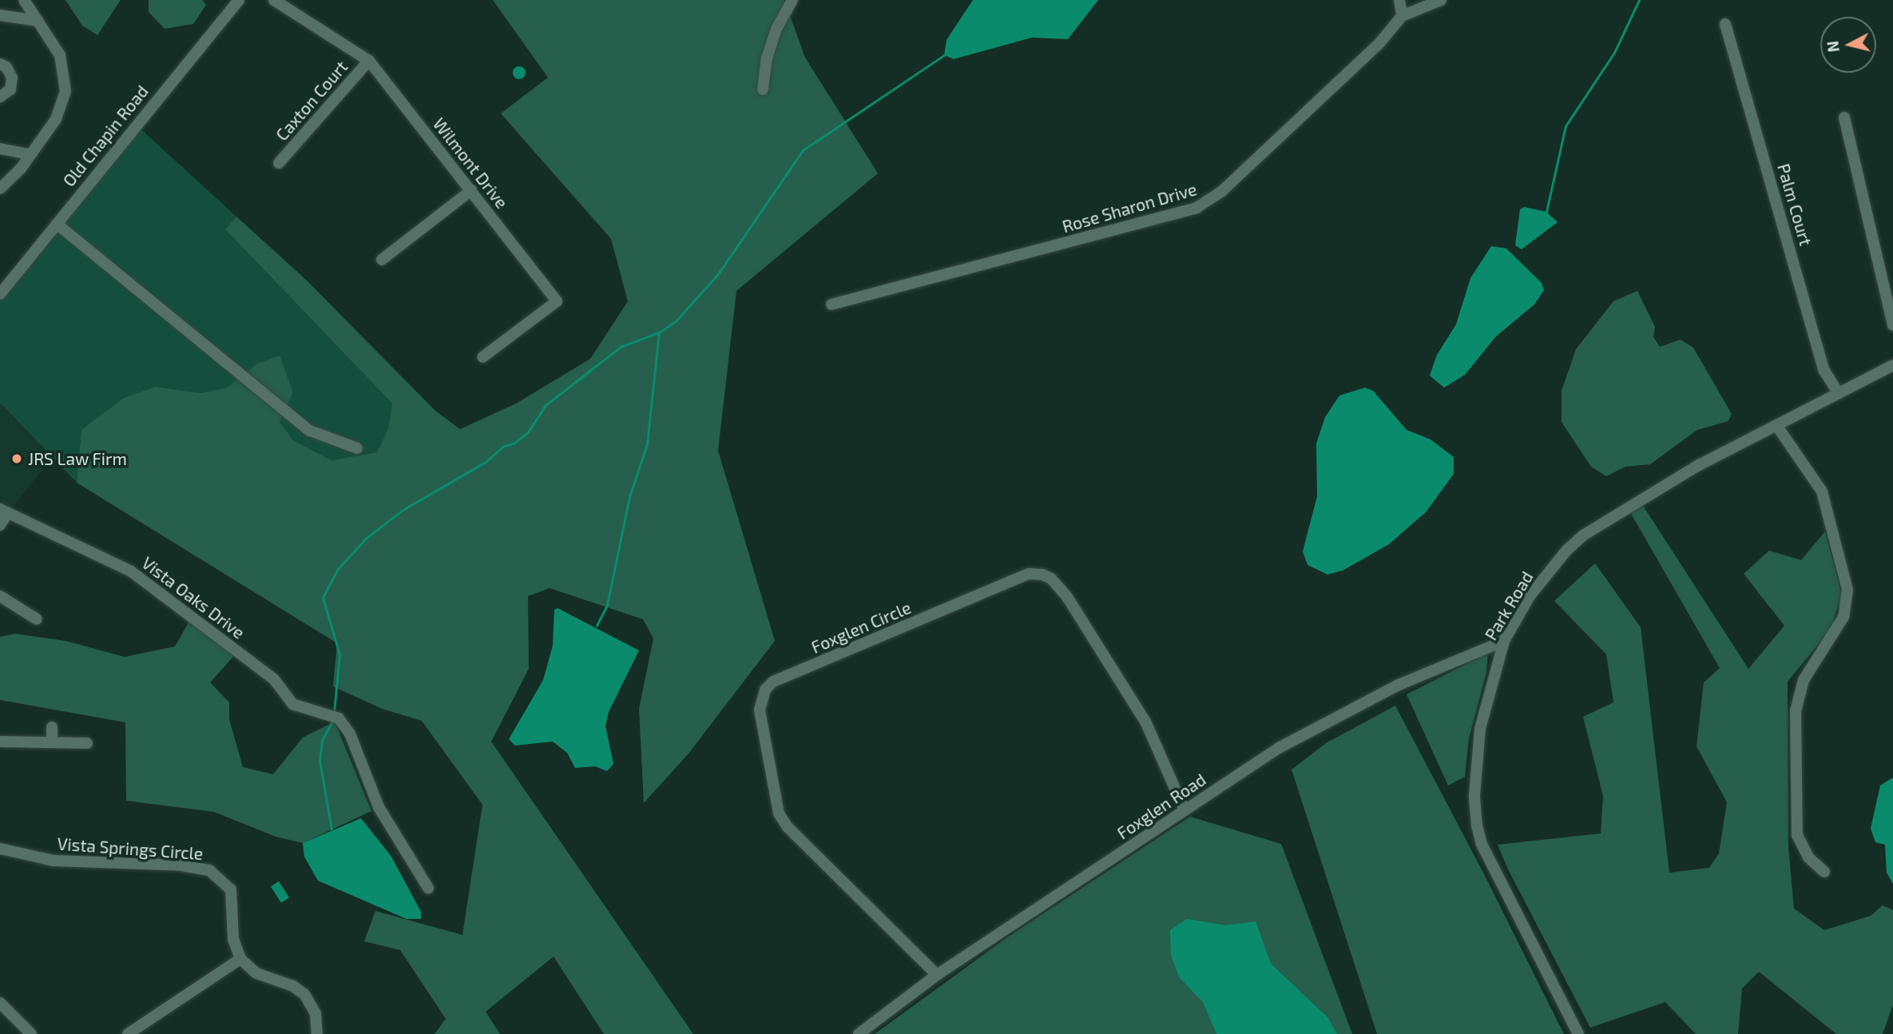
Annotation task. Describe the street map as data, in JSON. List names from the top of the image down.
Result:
{
  "streets": {
    "street": [
      "Caxton Court",
      "Old Chapin Road",
      "Wilmont Drive",
      "Palm Court",
      "Rose Sharon Drive",
      "Vista Oaks Drive",
      "Park Road",
      "Foxglen Circle",
      "Foxglen Road",
      "Vista Springs Circle"
    ]
  },
  "crossings": [
    ["Caxton Court", "Wilmont Drive"],
    ["Palm Court", "Park Road"],
    ["Park Road", "Foxglen Road"],
    ["Foxglen Circle", "Foxglen Road"]
  ],
  "places": ["JRS Law Firm"],
  "north": "left"
}
